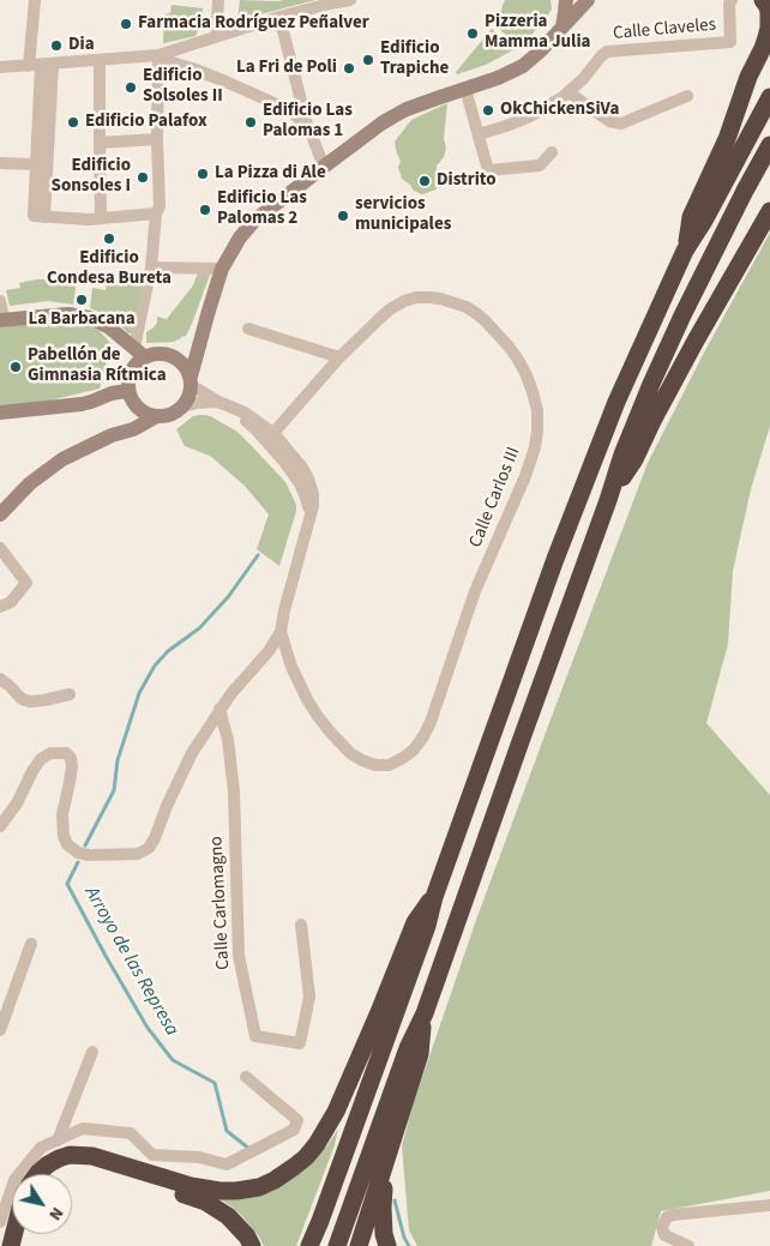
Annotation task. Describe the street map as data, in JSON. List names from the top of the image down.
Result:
{
  "streets": {
    "street": ["Calle Claveles", "Calle Carlos III", "Calle Carlomagno"]
  },
  "water": ["Arroyo de las Represa"],
  "places": [
    "Farmacia Rodríguez Peñalver",
    "Pizzeria Mamma Julia",
    "Dia",
    "Edificio Trapiche",
    "La Fri de Poli",
    "Edificio Solsoles II",
    "OkChickenSiVa",
    "Edificio Palafox",
    "Edificio Las Palomas 1",
    "La Pizza di Ale",
    "Edificio Sonsoles I",
    "Distrito",
    "Edificio Las Palomas 2",
    "servicios municipales",
    "Edificio Condesa Bureta",
    "La Barbacana",
    "Pabellón de Gimnasia Rítmica"
  ],
  "north": "bottom right"
}
